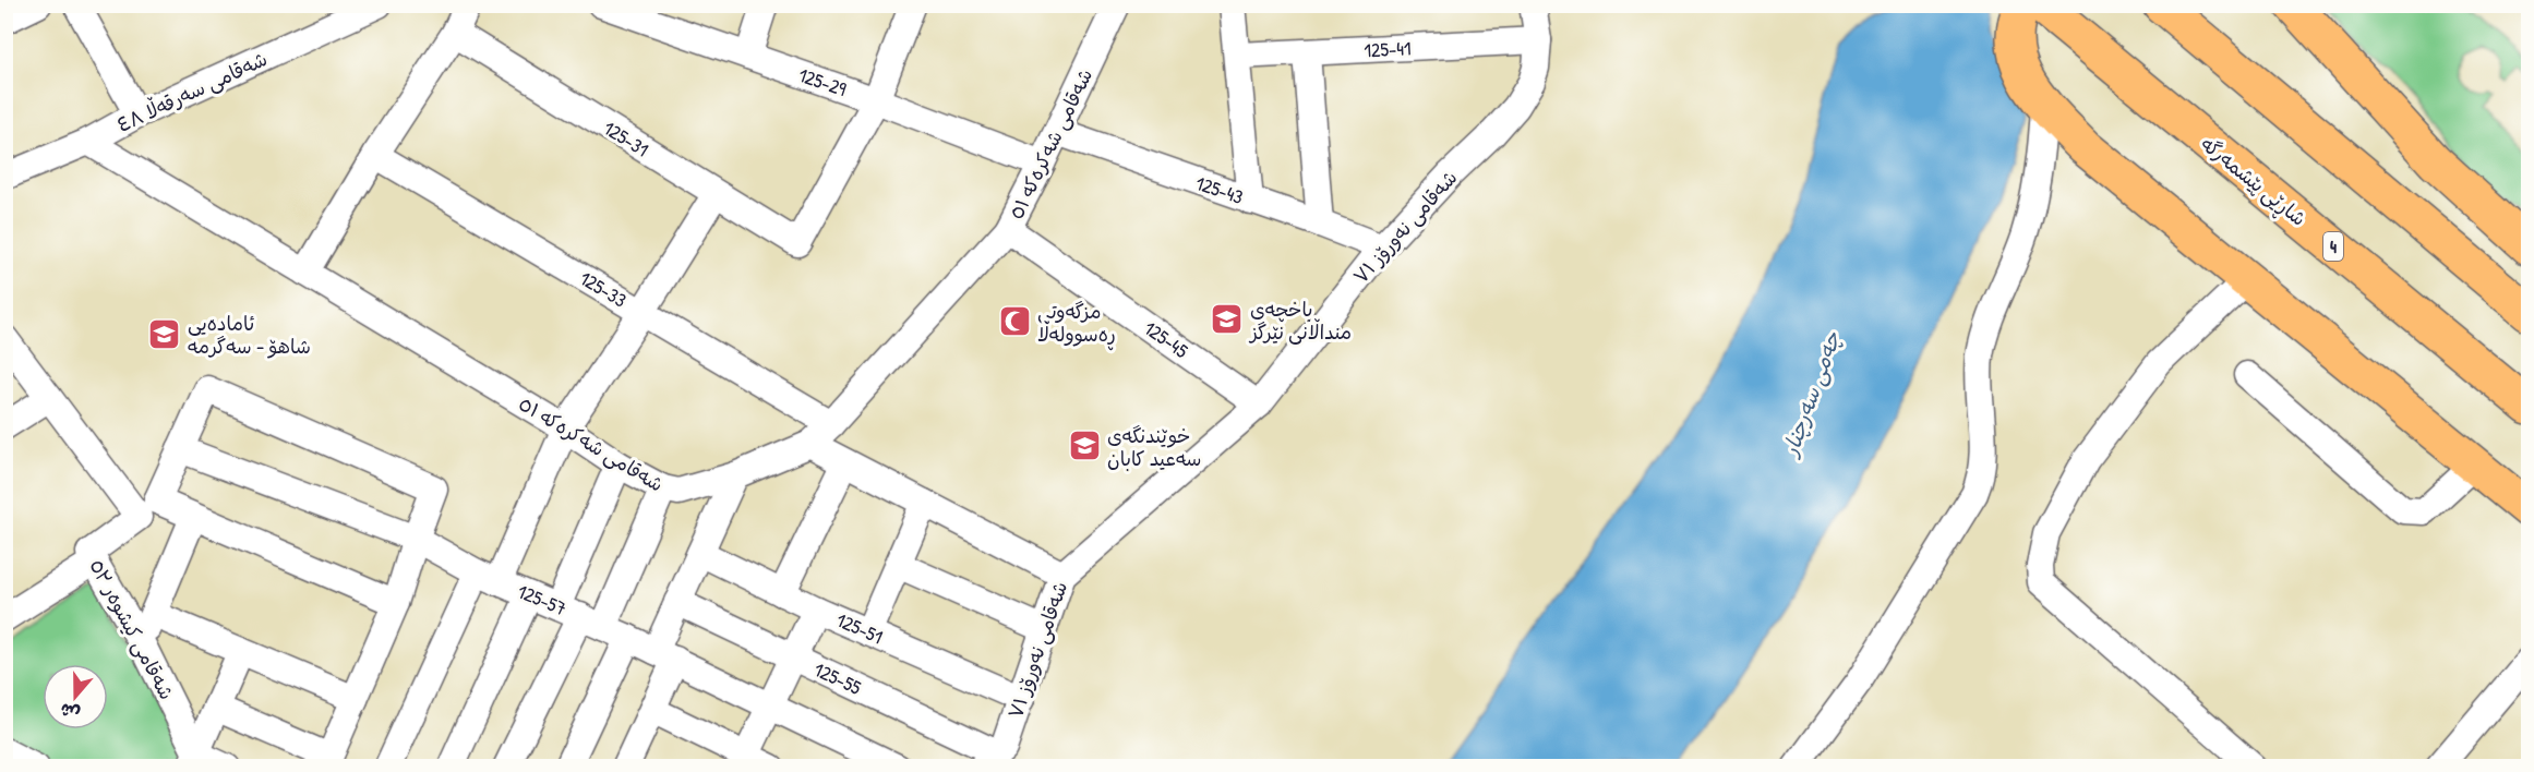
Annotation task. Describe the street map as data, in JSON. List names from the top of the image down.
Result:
{
  "streets": {
    "highway": ["شاڕێی پێشمەرگە", "4"],
    "street": [
      "125-41",
      "125-29",
      "شەقامی سەرقەڵا ٤٨",
      "125-31",
      "شەقامی شەکرەکە ٥١",
      "125-43",
      "شەقامی نەورۆز ٧١",
      "125-33",
      "125-45",
      "125-57",
      "125-51",
      "شەقامی کیشوەر ٥٣",
      "125-55"
    ]
  },
  "crossings": [
    ["125-41", "شەقامی نەورۆز ٧١"],
    ["125-29", "125-31"],
    ["125-29", "شەقامی شەکرەکە ٥١"],
    ["شەقامی سەرقەڵا ٤٨", "شەقامی شەکرەکە ٥١"],
    ["شەقامی شەکرەکە ٥١", "125-43"],
    ["شەقامی شەکرەکە ٥١", "125-33"],
    ["شەقامی شەکرەکە ٥١", "125-45"],
    ["125-43", "شەقامی نەورۆز ٧١"],
    ["شەقامی نەورۆز ٧١", "125-45"],
    ["شەقامی نەورۆز ٧١", "125-51"],
    ["شەقامی نەورۆز ٧١", "125-55"]
  ],
  "water": ["چەمی سەرچنار"],
  "places": {
    "school or university": ["باخچەی منداڵانی نێرگز", "ئامادەیی شاهۆ - سەگرمە", "خوێندنگەی سەعید کابان"],
    "mosque": ["مزگەوتی ڕەسوولەڵا"]
  },
  "north": "bottom"
}
